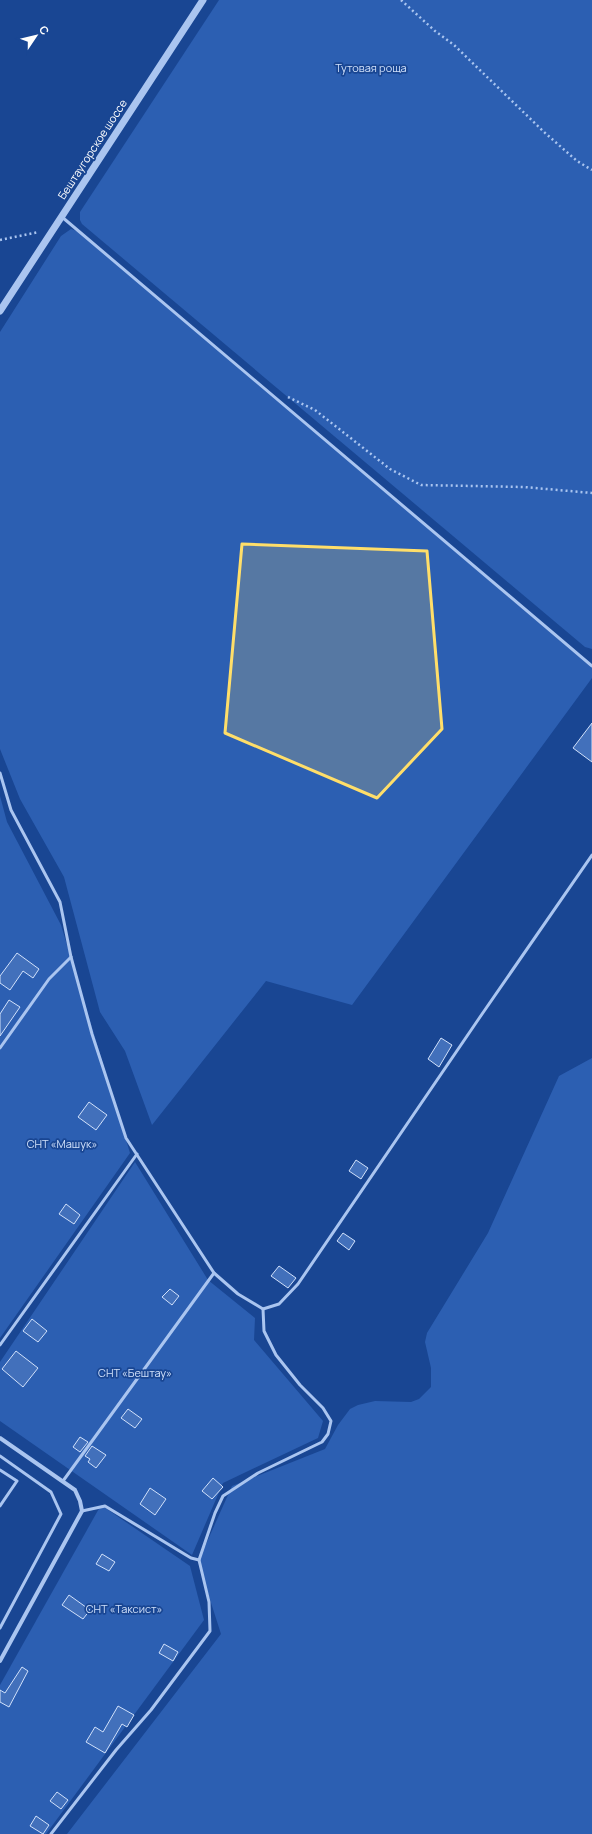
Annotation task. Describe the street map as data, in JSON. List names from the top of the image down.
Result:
{
  "streets": {
    "street": ["Бештаугорское шоссе"]
  },
  "parks": [
    "Тутовая роща",
    "СНТ «Машук»",
    "СНТ «Бештау»",
    "СНТ «Таксист»"
  ],
  "north": "top right"
}
